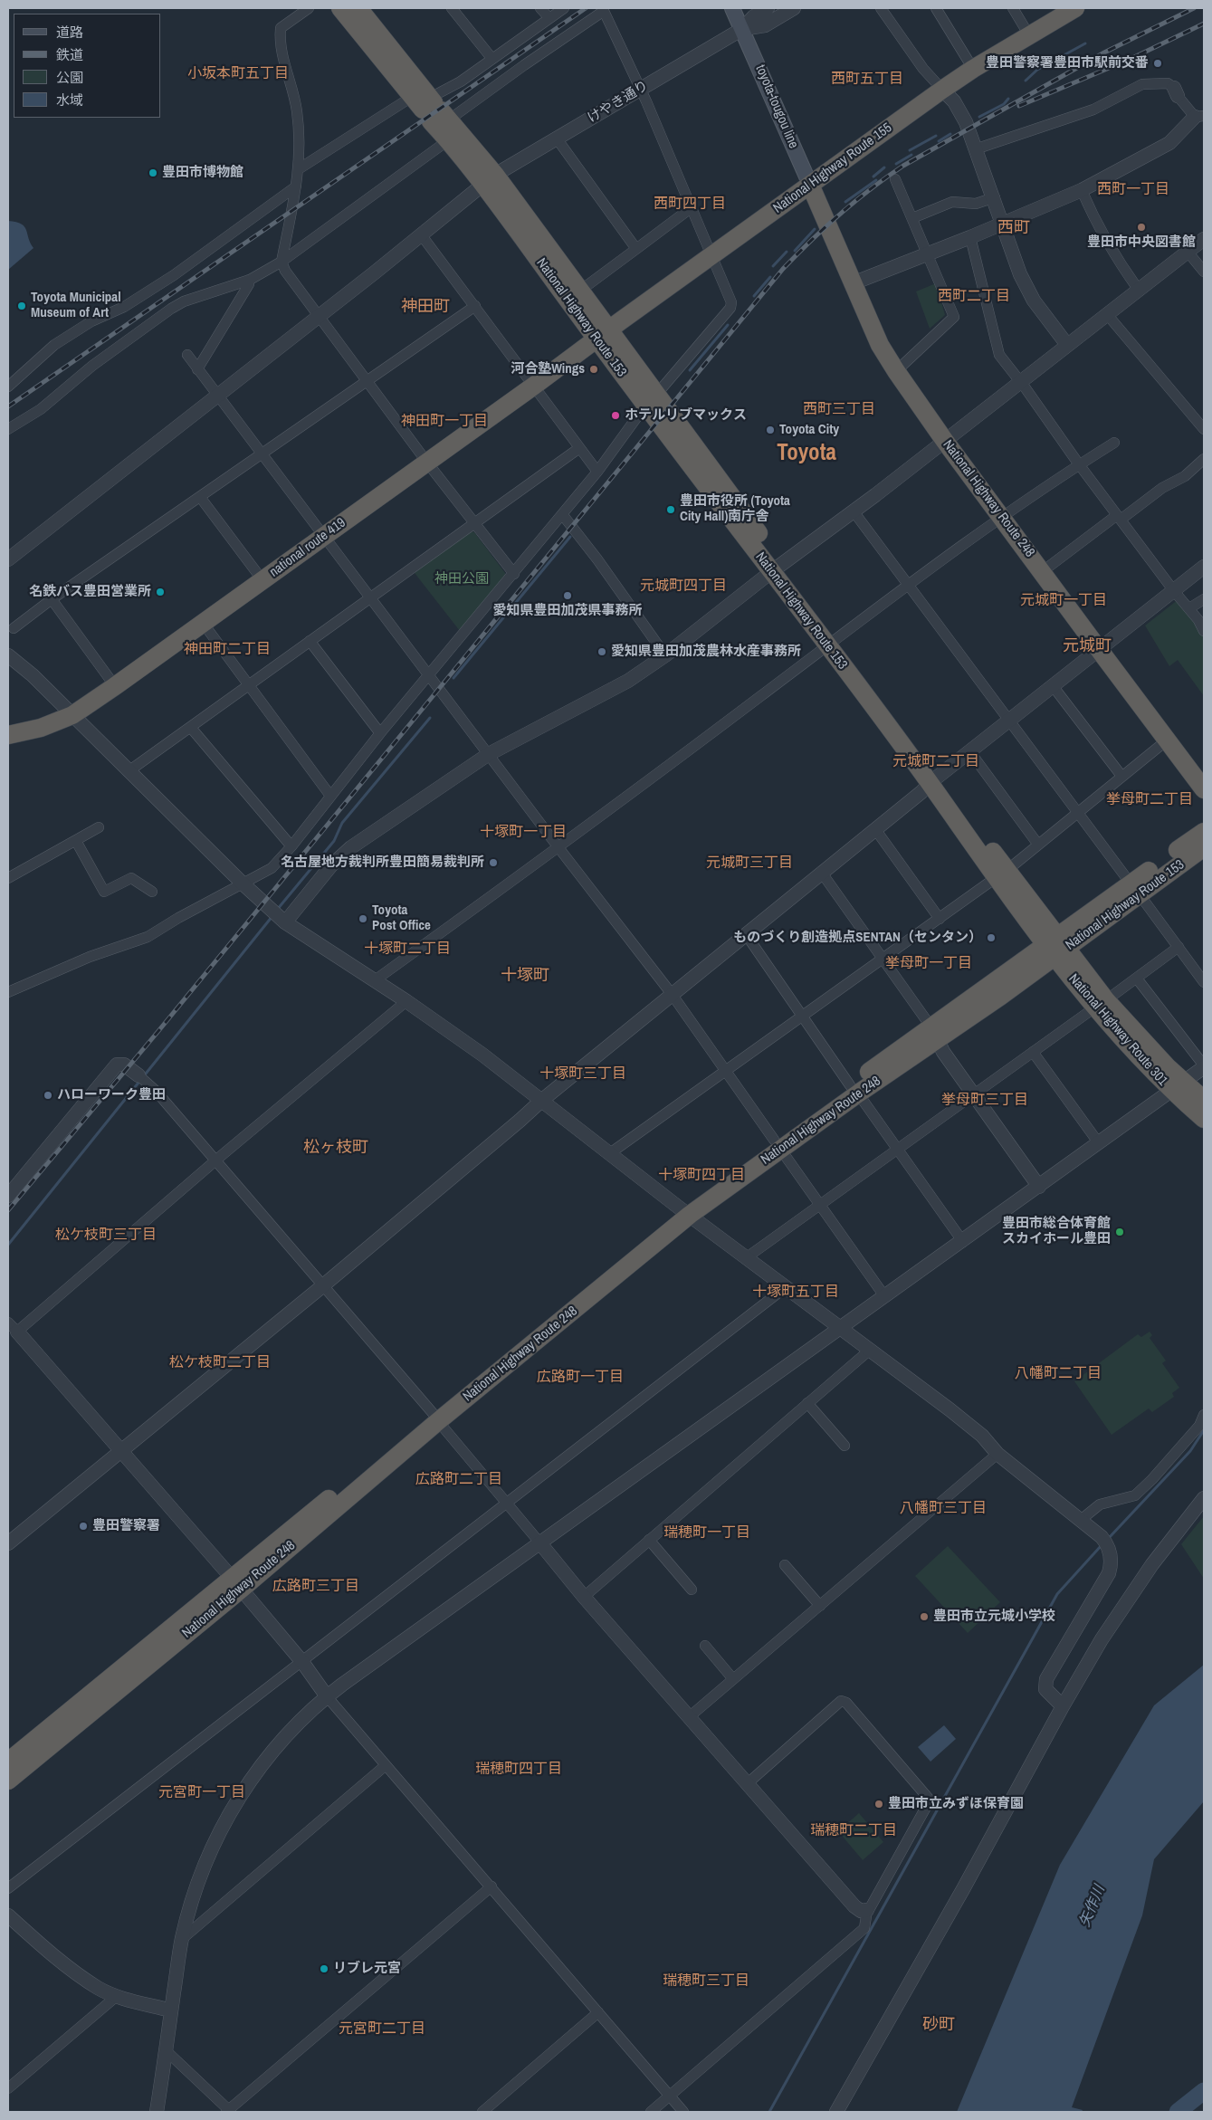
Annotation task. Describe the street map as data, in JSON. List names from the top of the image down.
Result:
{
  "streets": {
    "highway": [
      "National Highway Route 155",
      "National Highway Route 153",
      "National Highway Route 248",
      "national route 419",
      "National Highway Route 301"
    ],
    "main road": ["toyota-tougou line"],
    "street": ["けやき通り"]
  },
  "crossings": [
    ["けやき通り", "toyota-tougou line"],
    ["けやき通り", "National Highway Route 153"],
    ["toyota-tougou line", "National Highway Route 155"],
    ["toyota-tougou line", "National Highway Route 248"],
    ["National Highway Route 155", "National Highway Route 153"],
    ["National Highway Route 155", "National Highway Route 248"],
    ["National Highway Route 155", "national route 419"],
    ["National Highway Route 153", "National Highway Route 248"],
    ["National Highway Route 153", "national route 419"],
    ["National Highway Route 153", "National Highway Route 301"],
    ["National Highway Route 248", "National Highway Route 301"]
  ],
  "districts": [
    "小坂本町五丁目",
    "西町五丁目",
    "西町一丁目",
    "西町四丁目",
    "西町",
    "西町二丁目",
    "神田町",
    "西町三丁目",
    "神田町一丁目",
    "Toyota",
    "元城町四丁目",
    "元城町一丁目",
    "元城町",
    "神田町二丁目",
    "元城町二丁目",
    "挙母町二丁目",
    "十塚町一丁目",
    "元城町三丁目",
    "十塚町二丁目",
    "挙母町一丁目",
    "十塚町",
    "十塚町三丁目",
    "挙母町三丁目",
    "松ヶ枝町",
    "十塚町四丁目",
    "松ケ枝町三丁目",
    "十塚町五丁目",
    "松ケ枝町二丁目",
    "八幡町二丁目",
    "広路町一丁目",
    "広路町二丁目",
    "八幡町三丁目",
    "瑞穂町一丁目",
    "広路町三丁目",
    "瑞穂町四丁目",
    "元宮町一丁目",
    "瑞穂町二丁目",
    "瑞穂町三丁目",
    "砂町",
    "元宮町二丁目"
  ],
  "water": ["矢作川"],
  "parks": ["神田公園"],
  "places": [
    "豊田警察署豊田市駅前交番",
    "豊田市博物館",
    "豊田市中央図書館",
    "Toyota Municipal Museum of Art",
    "河合塾Wings",
    "ホテルリブマックス",
    "Toyota City",
    "豊田市役所 (Toyota City Hall)南庁舎",
    "名鉄バス豊田営業所",
    "愛知県豊田加茂県事務所",
    "愛知県豊田加茂農林水産事務所",
    "名古屋地方裁判所豊田簡易裁判所",
    "Toyota Post Office",
    "ものづくり創造拠点SENTAN（センタン）",
    "ハローワーク豊田",
    "豊田市総合体育館 スカイホール豊田",
    "豊田警察署",
    "豊田市立元城小学校",
    "豊田市立みずほ保育園",
    "リブレ元宮"
  ],
  "legend": [
    "道路",
    "鉄道",
    "公園",
    "水域"
  ]
}
